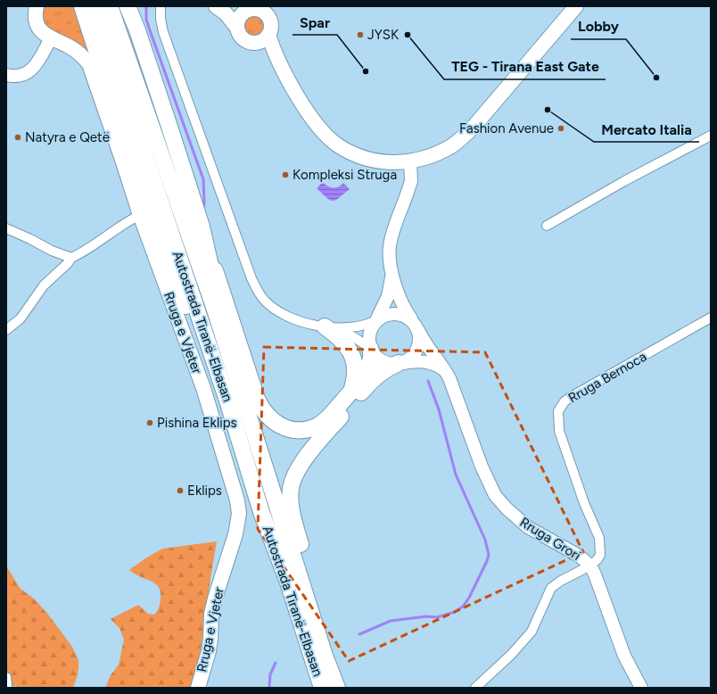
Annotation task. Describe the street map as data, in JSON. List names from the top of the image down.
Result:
{
  "streets": {
    "highway": ["Autostrada Tiranë-Elbasan"],
    "main road": ["Rruga e Vjeter", "Rruga Grori"],
    "street": ["Rruga Bernoca"]
  },
  "crossings": [
    ["Rruga Bernoca", "Rruga Grori"]
  ],
  "places": [
    "JYSK",
    "TEG - Tirana East Gate",
    "Spar",
    "Lobby",
    "Mercato Italia",
    "Fashion Avenue",
    "Natyra e Qetë",
    "Kompleksi Struga",
    "Pishina Eklips",
    "Eklips"
  ]
}
